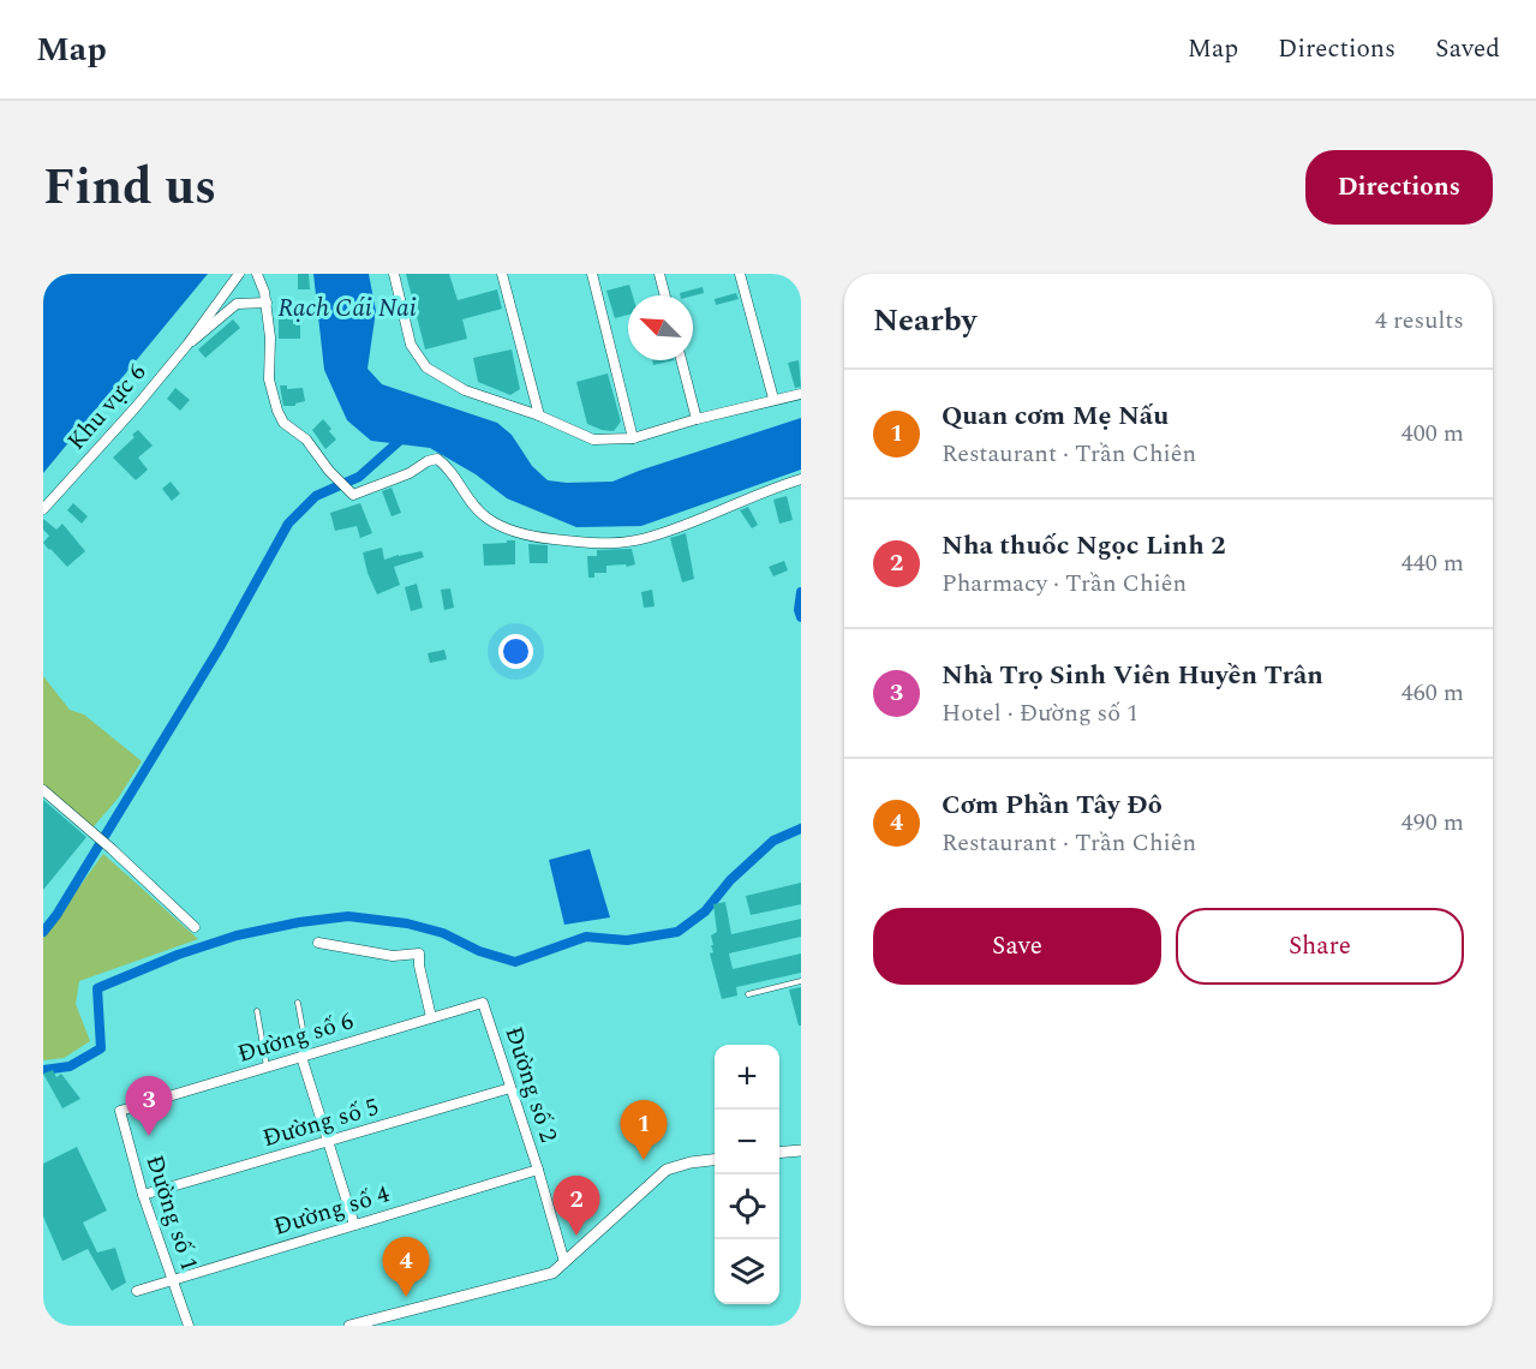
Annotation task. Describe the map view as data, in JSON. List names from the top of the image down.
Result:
{
  "streets": {
    "street": [
      "Khu vực 6",
      "Đường số 6",
      "Đường số 2",
      "Đường số 5",
      "Đường số 4",
      "Đường số 1"
    ]
  },
  "crossings": [
    ["Đường số 6", "Đường số 2"],
    ["Đường số 6", "Đường số 1"],
    ["Đường số 2", "Đường số 5"],
    ["Đường số 2", "Đường số 4"],
    ["Đường số 5", "Đường số 1"],
    ["Đường số 4", "Đường số 1"]
  ],
  "water": ["Rạch Cái Nai"],
  "north": "top left",
  "page": {
    "header": "Map",
    "nav": ["Map", "Directions", "Saved"],
    "title": "Find us",
    "buttons": [
      "Directions",
      ["Save", "Share"]
    ],
    "heading": ["Nearby", "4 results"],
    "list": [
      {
        "mark": "1",
        "name": "Quan cơm Mẹ Nấu",
        "note": "Restaurant · Trần Chiên",
        "value": "400 m"
      },
      {
        "mark": "2",
        "name": "Nha thuốc Ngọc Linh 2",
        "note": "Pharmacy · Trần Chiên",
        "value": "440 m"
      },
      {
        "mark": "3",
        "name": "Nhà Trọ Sinh Viên Huyền Trân",
        "note": "Hotel · Đường số 1",
        "value": "460 m"
      },
      {
        "mark": "4",
        "name": "Cơm Phần Tây Đô",
        "note": "Restaurant · Trần Chiên",
        "value": "490 m"
      }
    ],
    "map_buttons": ["+", "−"],
    "pins": [
      "3",
      "1",
      "2",
      "4"
    ]
  }
}
